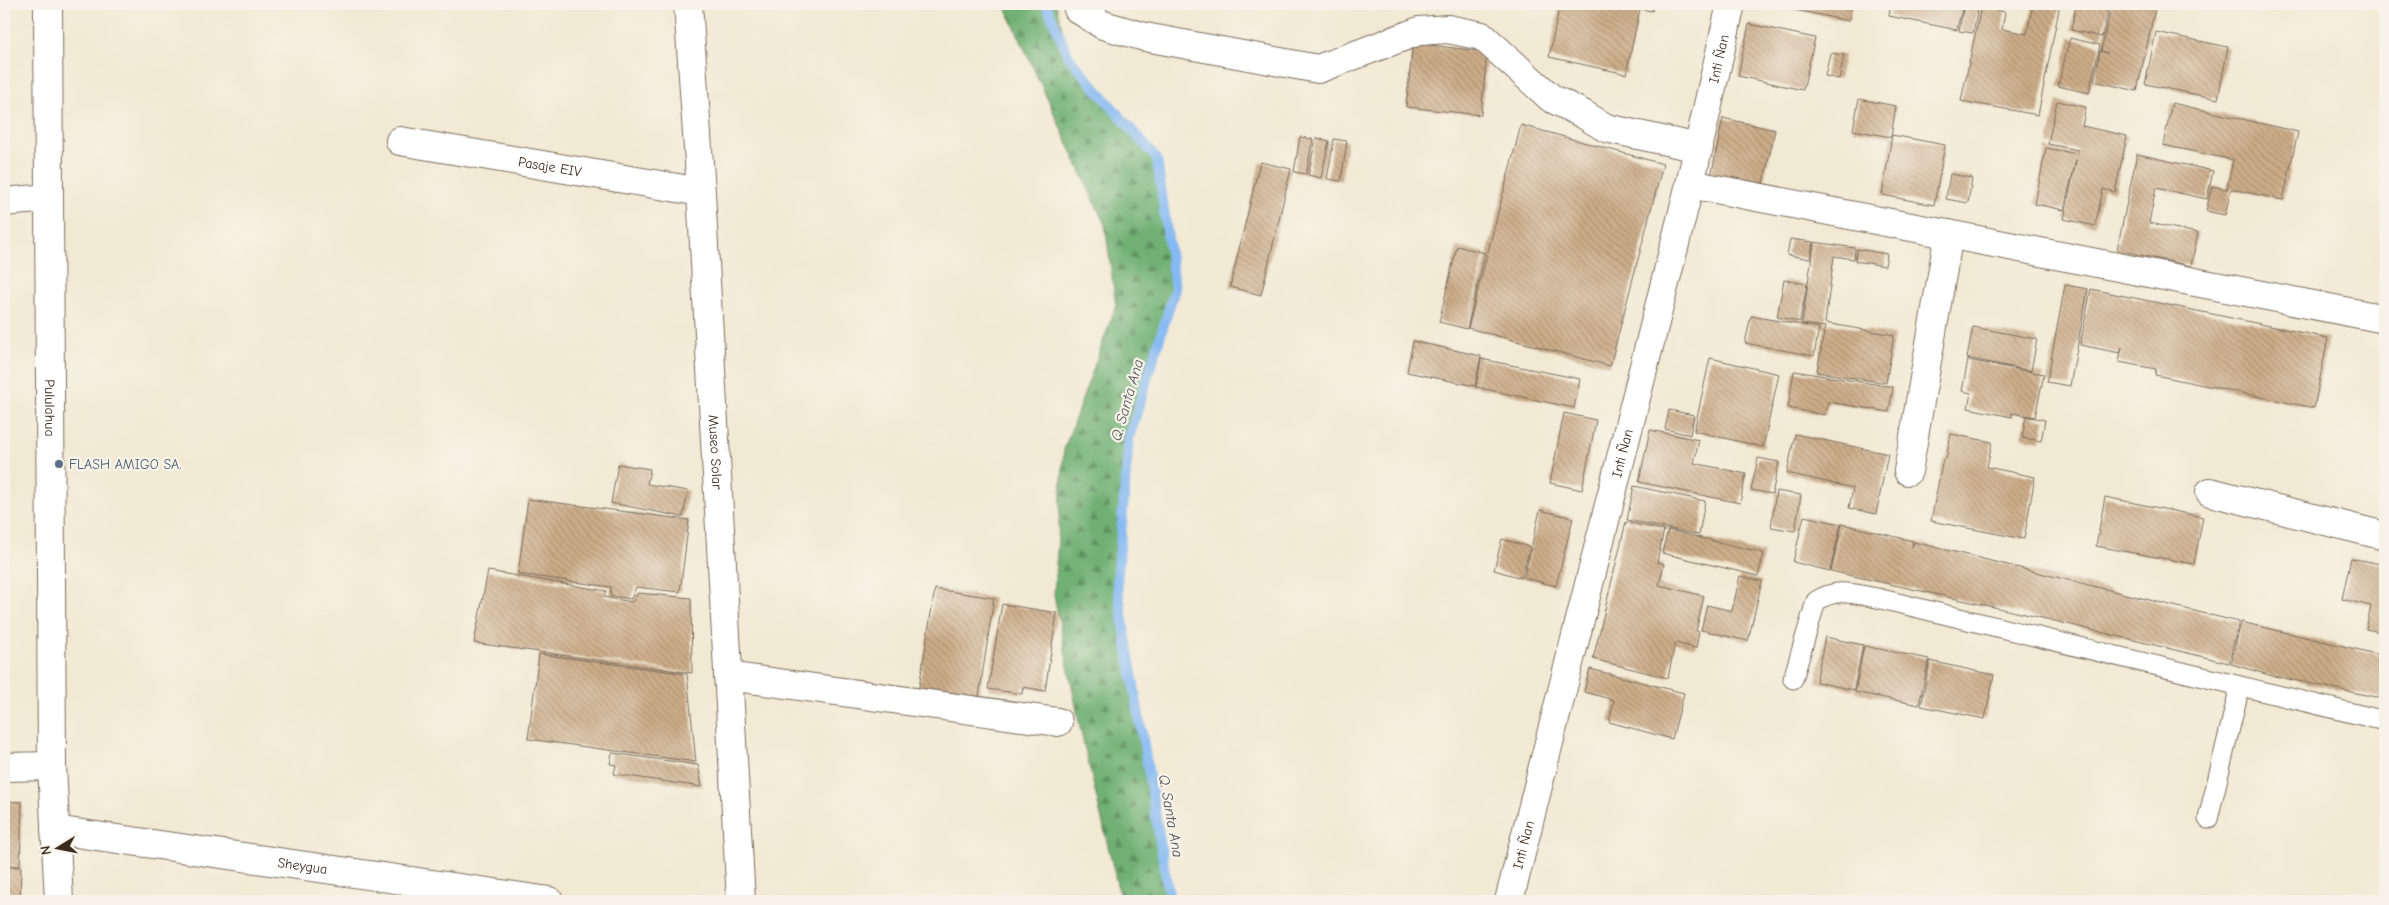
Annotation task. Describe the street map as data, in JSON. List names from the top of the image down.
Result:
{
  "streets": {
    "street": [
      "Inti Ñan",
      "Pasaje EIV",
      "Pululahua",
      "Museo Solar",
      "Sheygua"
    ]
  },
  "crossings": [
    ["Pasaje EIV", "Museo Solar"],
    ["Pululahua", "Sheygua"]
  ],
  "water": ["Q. Santa Ana"],
  "places": ["FLASH AMIGO SA."],
  "north": "left"
}
